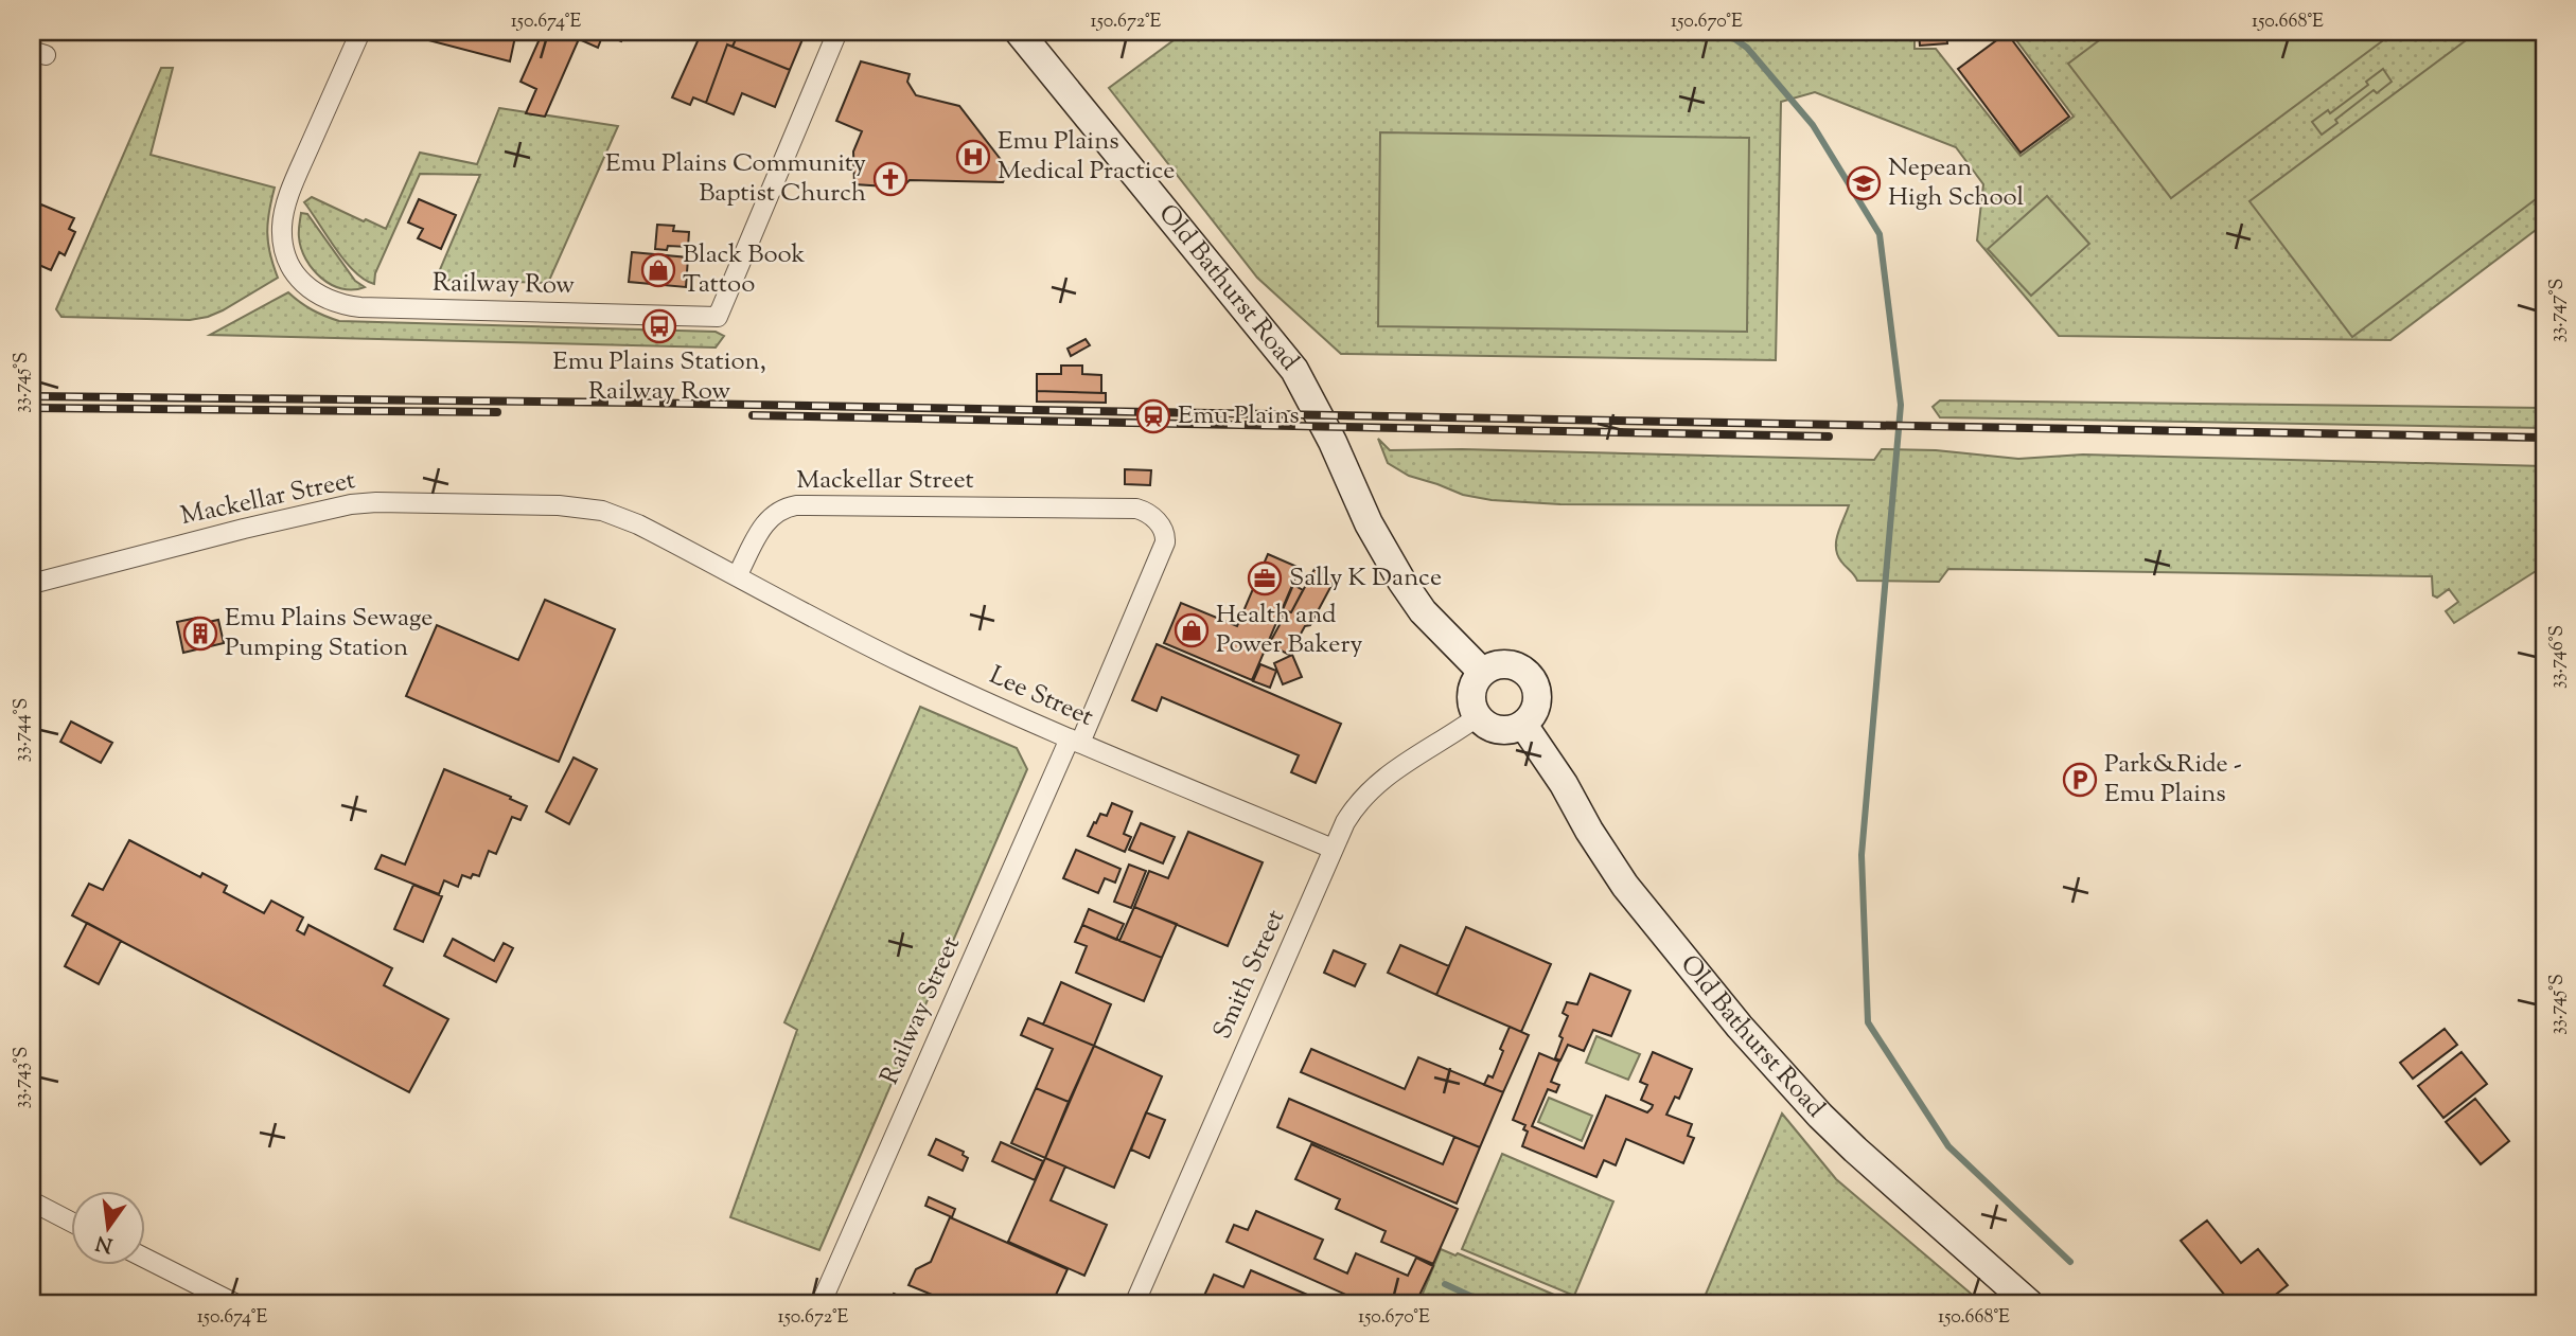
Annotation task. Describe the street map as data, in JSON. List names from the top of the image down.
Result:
{
  "streets": {
    "main road": ["Old Bathurst Road"],
    "street": [
      "Railway Row",
      "Mackellar Street",
      "Lee Street",
      "Smith Street",
      "Railway Street"
    ]
  },
  "crossings": [
    ["Old Bathurst Road", "Smith Street"],
    ["Mackellar Street", "Lee Street"],
    ["Mackellar Street", "Railway Street"],
    ["Lee Street", "Smith Street"],
    ["Lee Street", "Railway Street"]
  ],
  "places": {
    "hospital": ["Emu Plains Medical Practice"],
    "church": ["Emu Plains Community Baptist Church"],
    "school or university": ["Nepean High School"],
    "shop": ["Black Book Tattoo", "Health and Power Bakery"],
    "bus stop": ["Emu Plains Station, Railway Row"],
    "station": ["Emu Plains"],
    "office": ["Sally K Dance"],
    "building": ["Emu Plains Sewage Pumping Station"],
    "parking": ["Park&Ride - Emu Plains"]
  },
  "north": "bottom",
  "coordinates": [
    "150.674°E",
    "150.672°E",
    "150.670°E",
    "150.668°E",
    "33.747°S",
    "33.745°S",
    "33.746°S",
    "33.744°S",
    "33.743°S"
  ]
}
